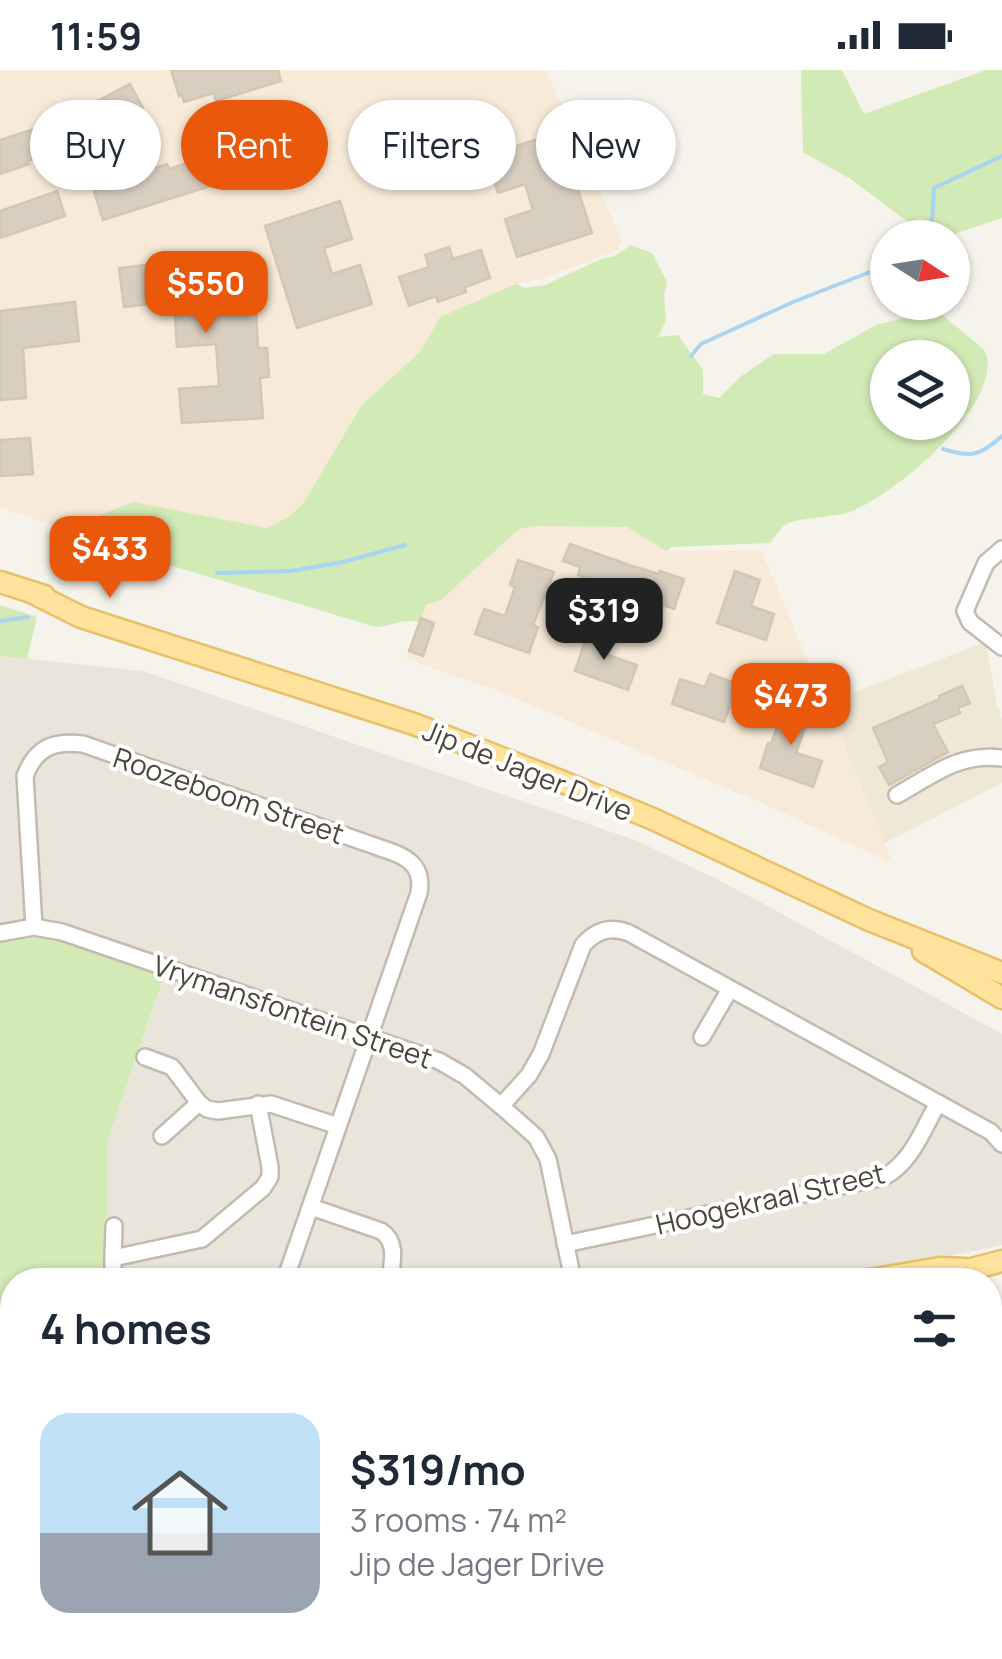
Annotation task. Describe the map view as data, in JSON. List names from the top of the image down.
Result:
{
  "streets": {
    "main road": ["Jip de Jager Drive"],
    "street": ["Roozeboom Street", "Vrymansfontein Street", "Hoogekraal Street"]
  },
  "crossings": [
    ["Roozeboom Street", "Vrymansfontein Street"],
    ["Vrymansfontein Street", "Hoogekraal Street"]
  ],
  "north": "right",
  "page": {
    "status": "11:59",
    "chip": [
      "Buy",
      "Rent",
      "Filters",
      "New"
    ],
    "price": [
      "$550",
      "$433",
      "$319",
      "$473"
    ],
    "heading": "4 homes",
    "list": [
      {
        "name": "$319/mo",
        "note": "3 rooms · 74 m² · Jip de Jager Drive"
      }
    ]
  }
}
